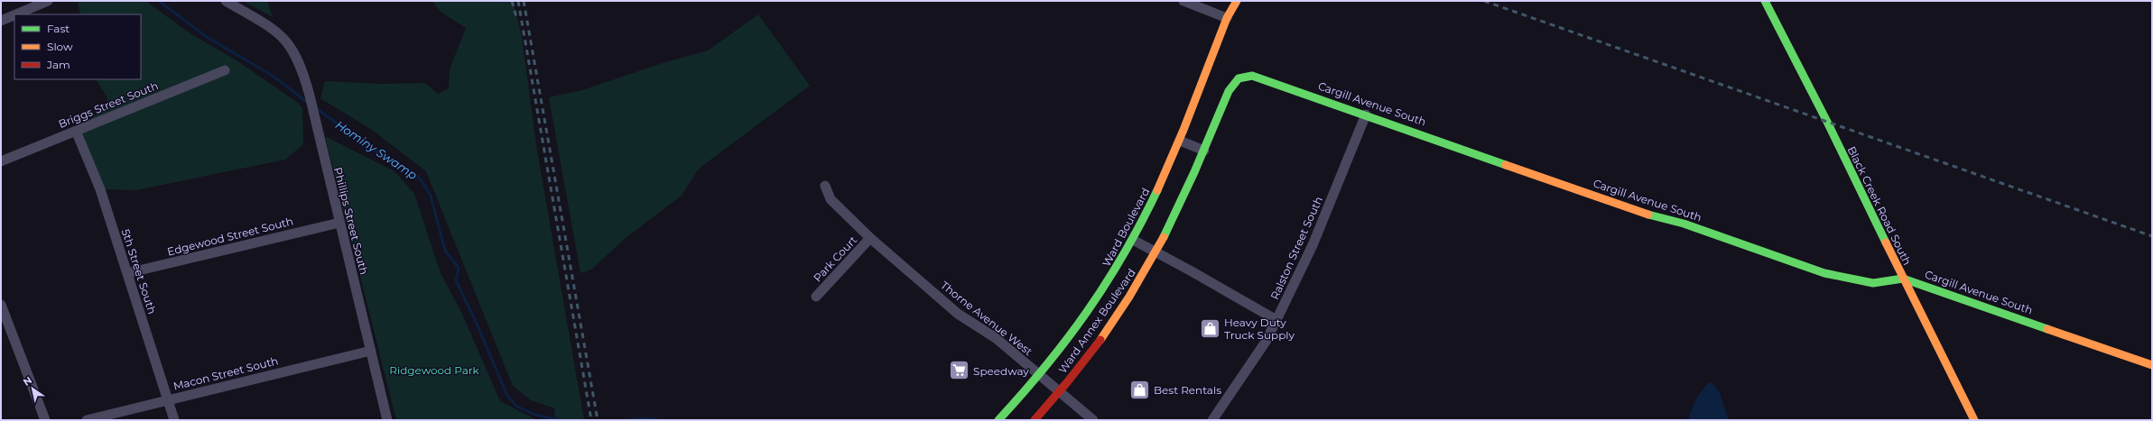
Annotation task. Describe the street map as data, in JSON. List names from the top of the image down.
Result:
{
  "streets": {
    "main road": [
      "Cargill Avenue South",
      "Black Creek Road South",
      "Ward Boulevard",
      "Ward Annex Boulevard"
    ],
    "street": [
      "Briggs Street South",
      "Phillips Street South",
      "Edgewood Street South",
      "Ralston Street South",
      "Park Court",
      "5th Street South",
      "Thorne Avenue West",
      "Macon Street South"
    ]
  },
  "crossings": [
    ["Cargill Avenue South", "Black Creek Road South"],
    ["Cargill Avenue South", "Ralston Street South"],
    ["Cargill Avenue South", "Ward Annex Boulevard"],
    ["Briggs Street South", "5th Street South"],
    ["Phillips Street South", "Edgewood Street South"],
    ["Phillips Street South", "Macon Street South"],
    ["Ward Boulevard", "Thorne Avenue West"],
    ["Edgewood Street South", "5th Street South"],
    ["Park Court", "Thorne Avenue West"],
    ["5th Street South", "Macon Street South"],
    ["Thorne Avenue West", "Ward Annex Boulevard"]
  ],
  "water": ["Hominy Swamp"],
  "parks": ["Ridgewood Park"],
  "places": {
    "shop": ["Heavy Duty Truck Supply", "Best Rentals"],
    "supermarket": ["Speedway"]
  },
  "legend": ["Fast", "Slow", "Jam"],
  "north": "top left"
}
